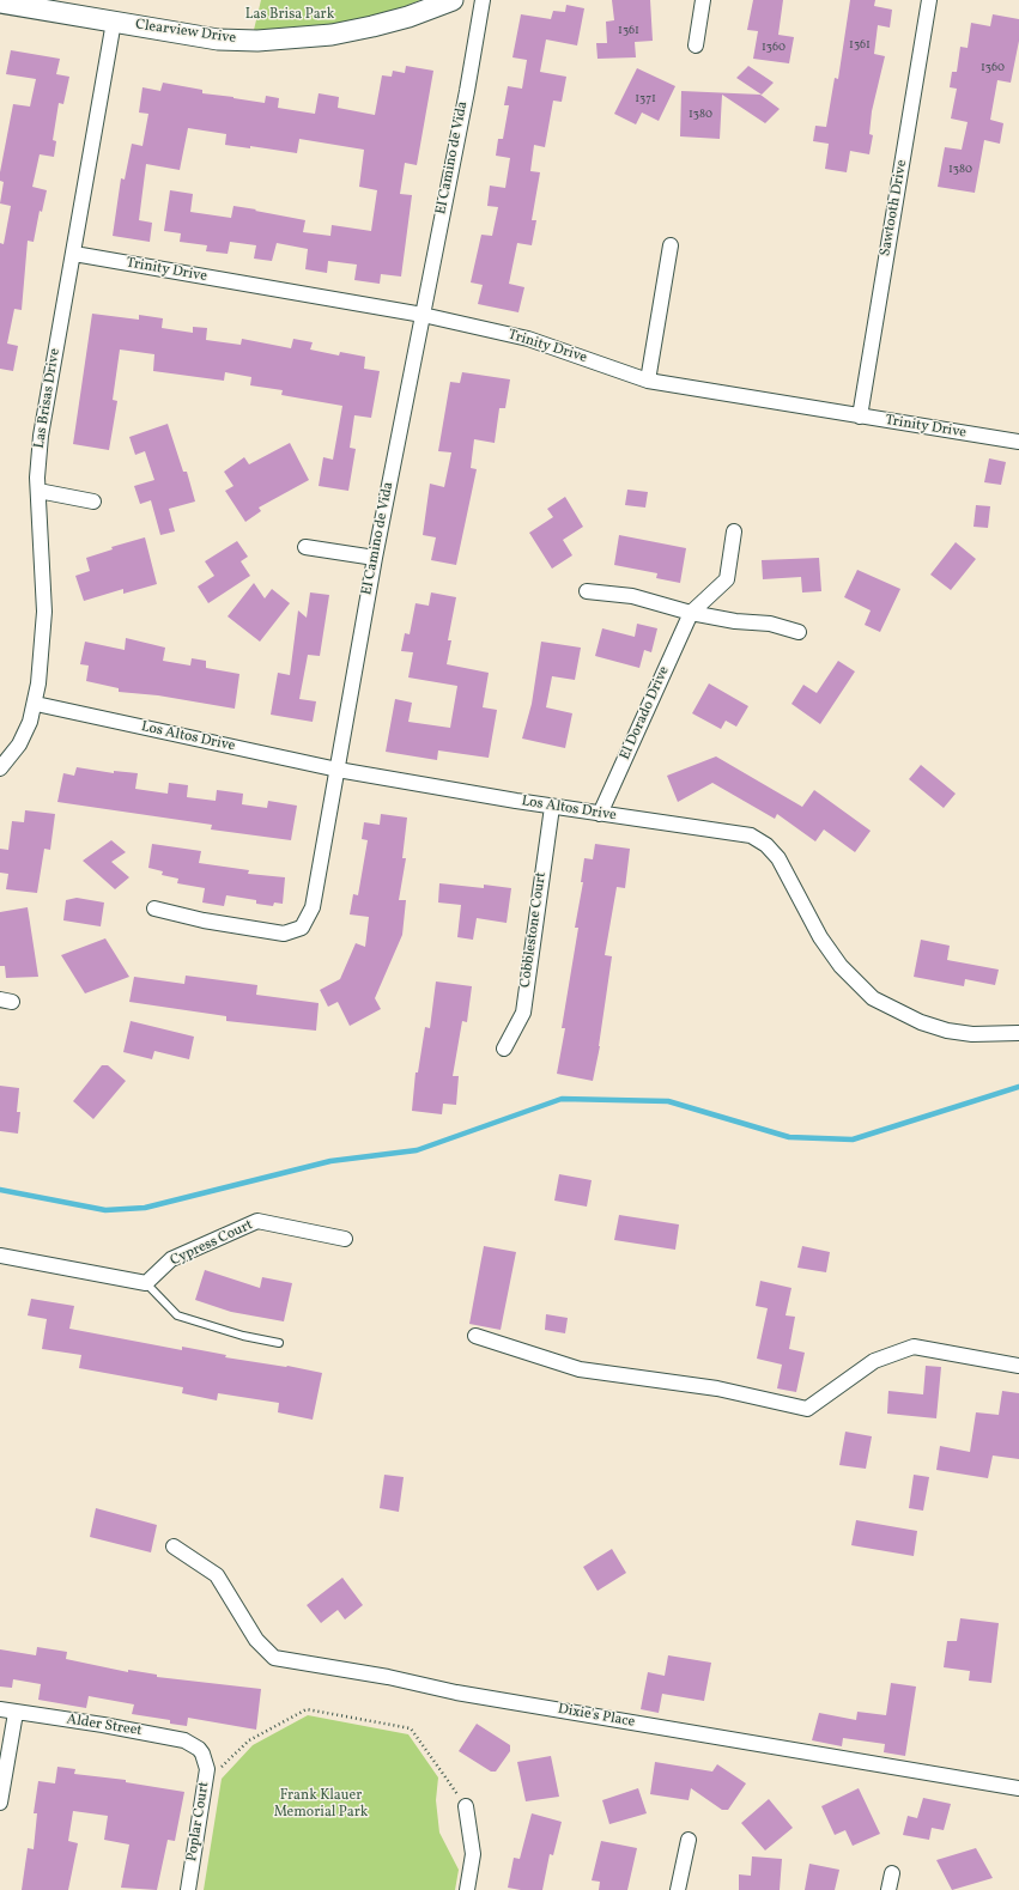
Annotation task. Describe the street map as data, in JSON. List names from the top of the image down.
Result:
{
  "streets": {
    "street": [
      "Clearview Drive",
      "El Camino de Vida",
      "Sawtooth Drive",
      "Trinity Drive",
      "Las Brisas Drive",
      "El Dorado Drive",
      "Los Altos Drive",
      "Cobblestone Court",
      "Cypress Court",
      "Dixie's Place",
      "Alder Street",
      "Poplar Court"
    ]
  },
  "crossings": [
    ["Clearview Drive", "Las Brisas Drive"],
    ["El Camino de Vida", "Trinity Drive"],
    ["El Camino de Vida", "Los Altos Drive"],
    ["Sawtooth Drive", "Trinity Drive"],
    ["Trinity Drive", "Las Brisas Drive"],
    ["Las Brisas Drive", "Los Altos Drive"],
    ["El Dorado Drive", "Los Altos Drive"],
    ["Los Altos Drive", "Cobblestone Court"],
    ["Alder Street", "Poplar Court"]
  ],
  "parks": ["Las Brisa Park", "Frank Klauer Memorial Park"],
  "house_numbers": [
    "1361",
    "1361",
    "1360",
    "1360",
    "1371",
    "1380",
    "1380"
  ]
}
